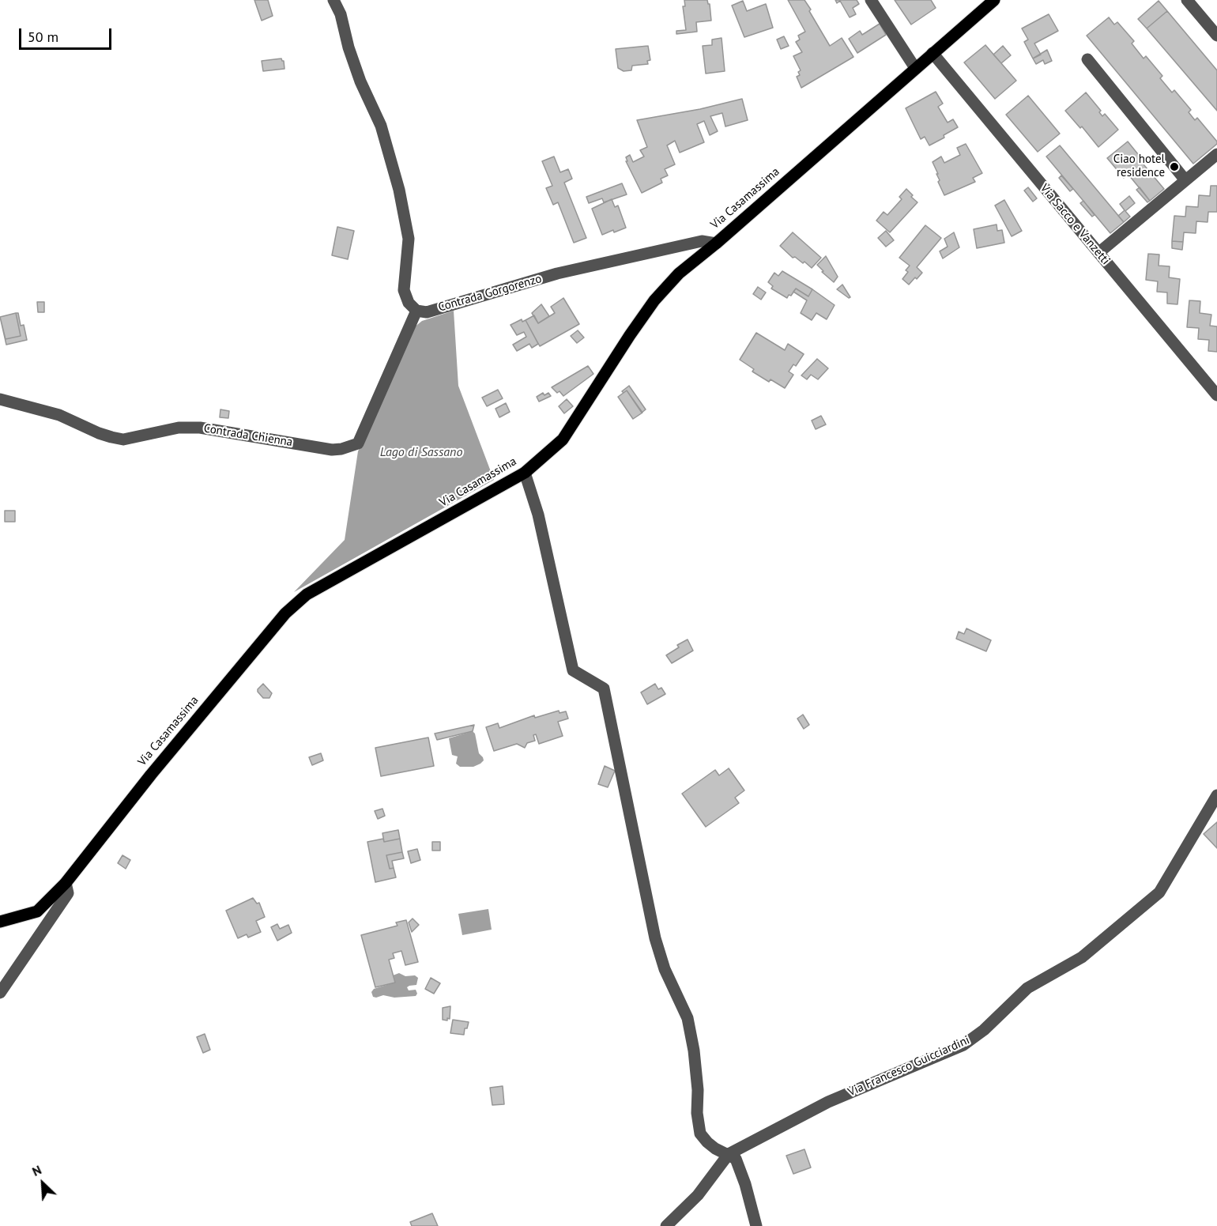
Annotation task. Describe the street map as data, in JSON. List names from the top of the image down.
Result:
{
  "streets": {
    "main road": ["Via Casamassima"],
    "street": [
      "Via Sacco e Vanzetti",
      "Contrada Gorgorenzo",
      "Contrada Chienna",
      "Via Francesco Guicciardini"
    ]
  },
  "crossings": [
    ["Via Casamassima", "Via Sacco e Vanzetti"],
    ["Via Casamassima", "Contrada Gorgorenzo"],
    ["Contrada Gorgorenzo", "Contrada Chienna"]
  ],
  "water": ["Lago di Sassano"],
  "places": ["Ciao hotel residence"],
  "scale_bar": "50 m",
  "north": "top left"
}
